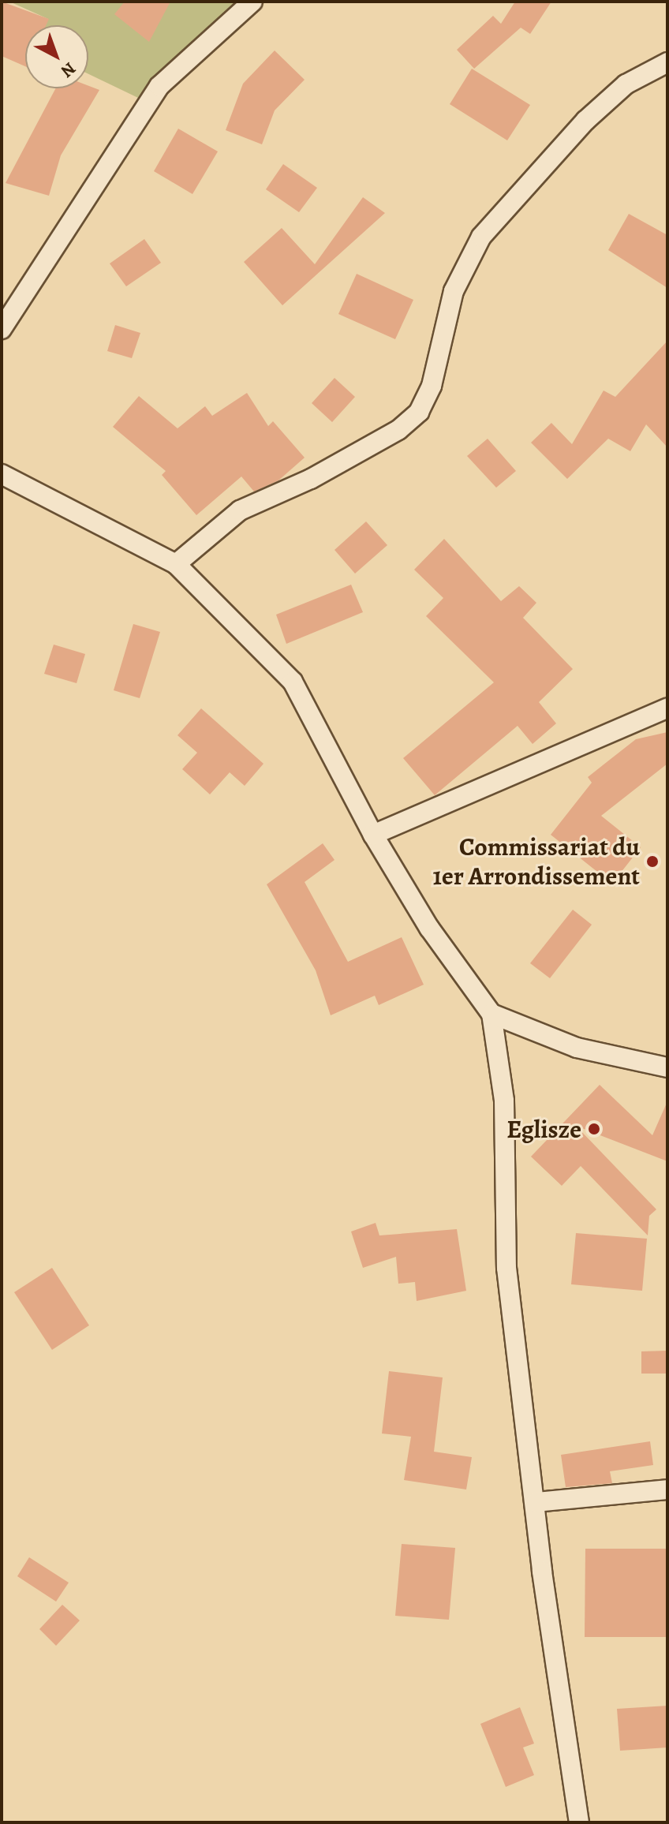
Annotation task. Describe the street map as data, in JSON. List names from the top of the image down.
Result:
{
  "places": ["Commissariat du 1er Arrondissement", "Eglisze"],
  "north": "bottom right"
}
